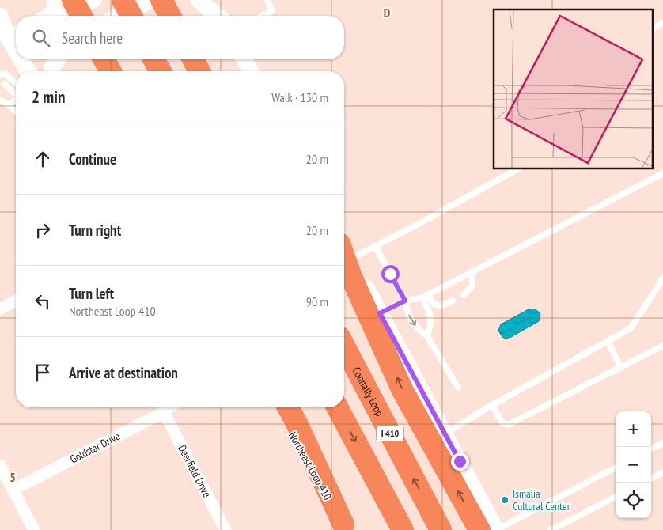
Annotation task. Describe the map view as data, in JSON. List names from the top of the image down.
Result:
{
  "streets": {
    "highway": ["Connally Loop", "I 410"],
    "main road": ["Northeast Loop 410"],
    "street": ["Goldstar Drive", "Deerfield Drive"]
  },
  "crossings": [
    ["Goldstar Drive", "Deerfield Drive"]
  ],
  "places": ["Ismalia Cultural Center"],
  "page": {
    "search": "Search here",
    "heading": ["2 min", "Walk · 130 m"],
    "list": [
      ["Continue", "20 m"],
      ["Turn right", "20 m"],
      ["Turn left", "Northeast Loop 410", "90 m"],
      "Arrive at destination"
    ],
    "map_buttons": ["+", "−"]
  },
  "grid": {
    "columns": ["D"],
    "rows": ["5"]
  }
}
